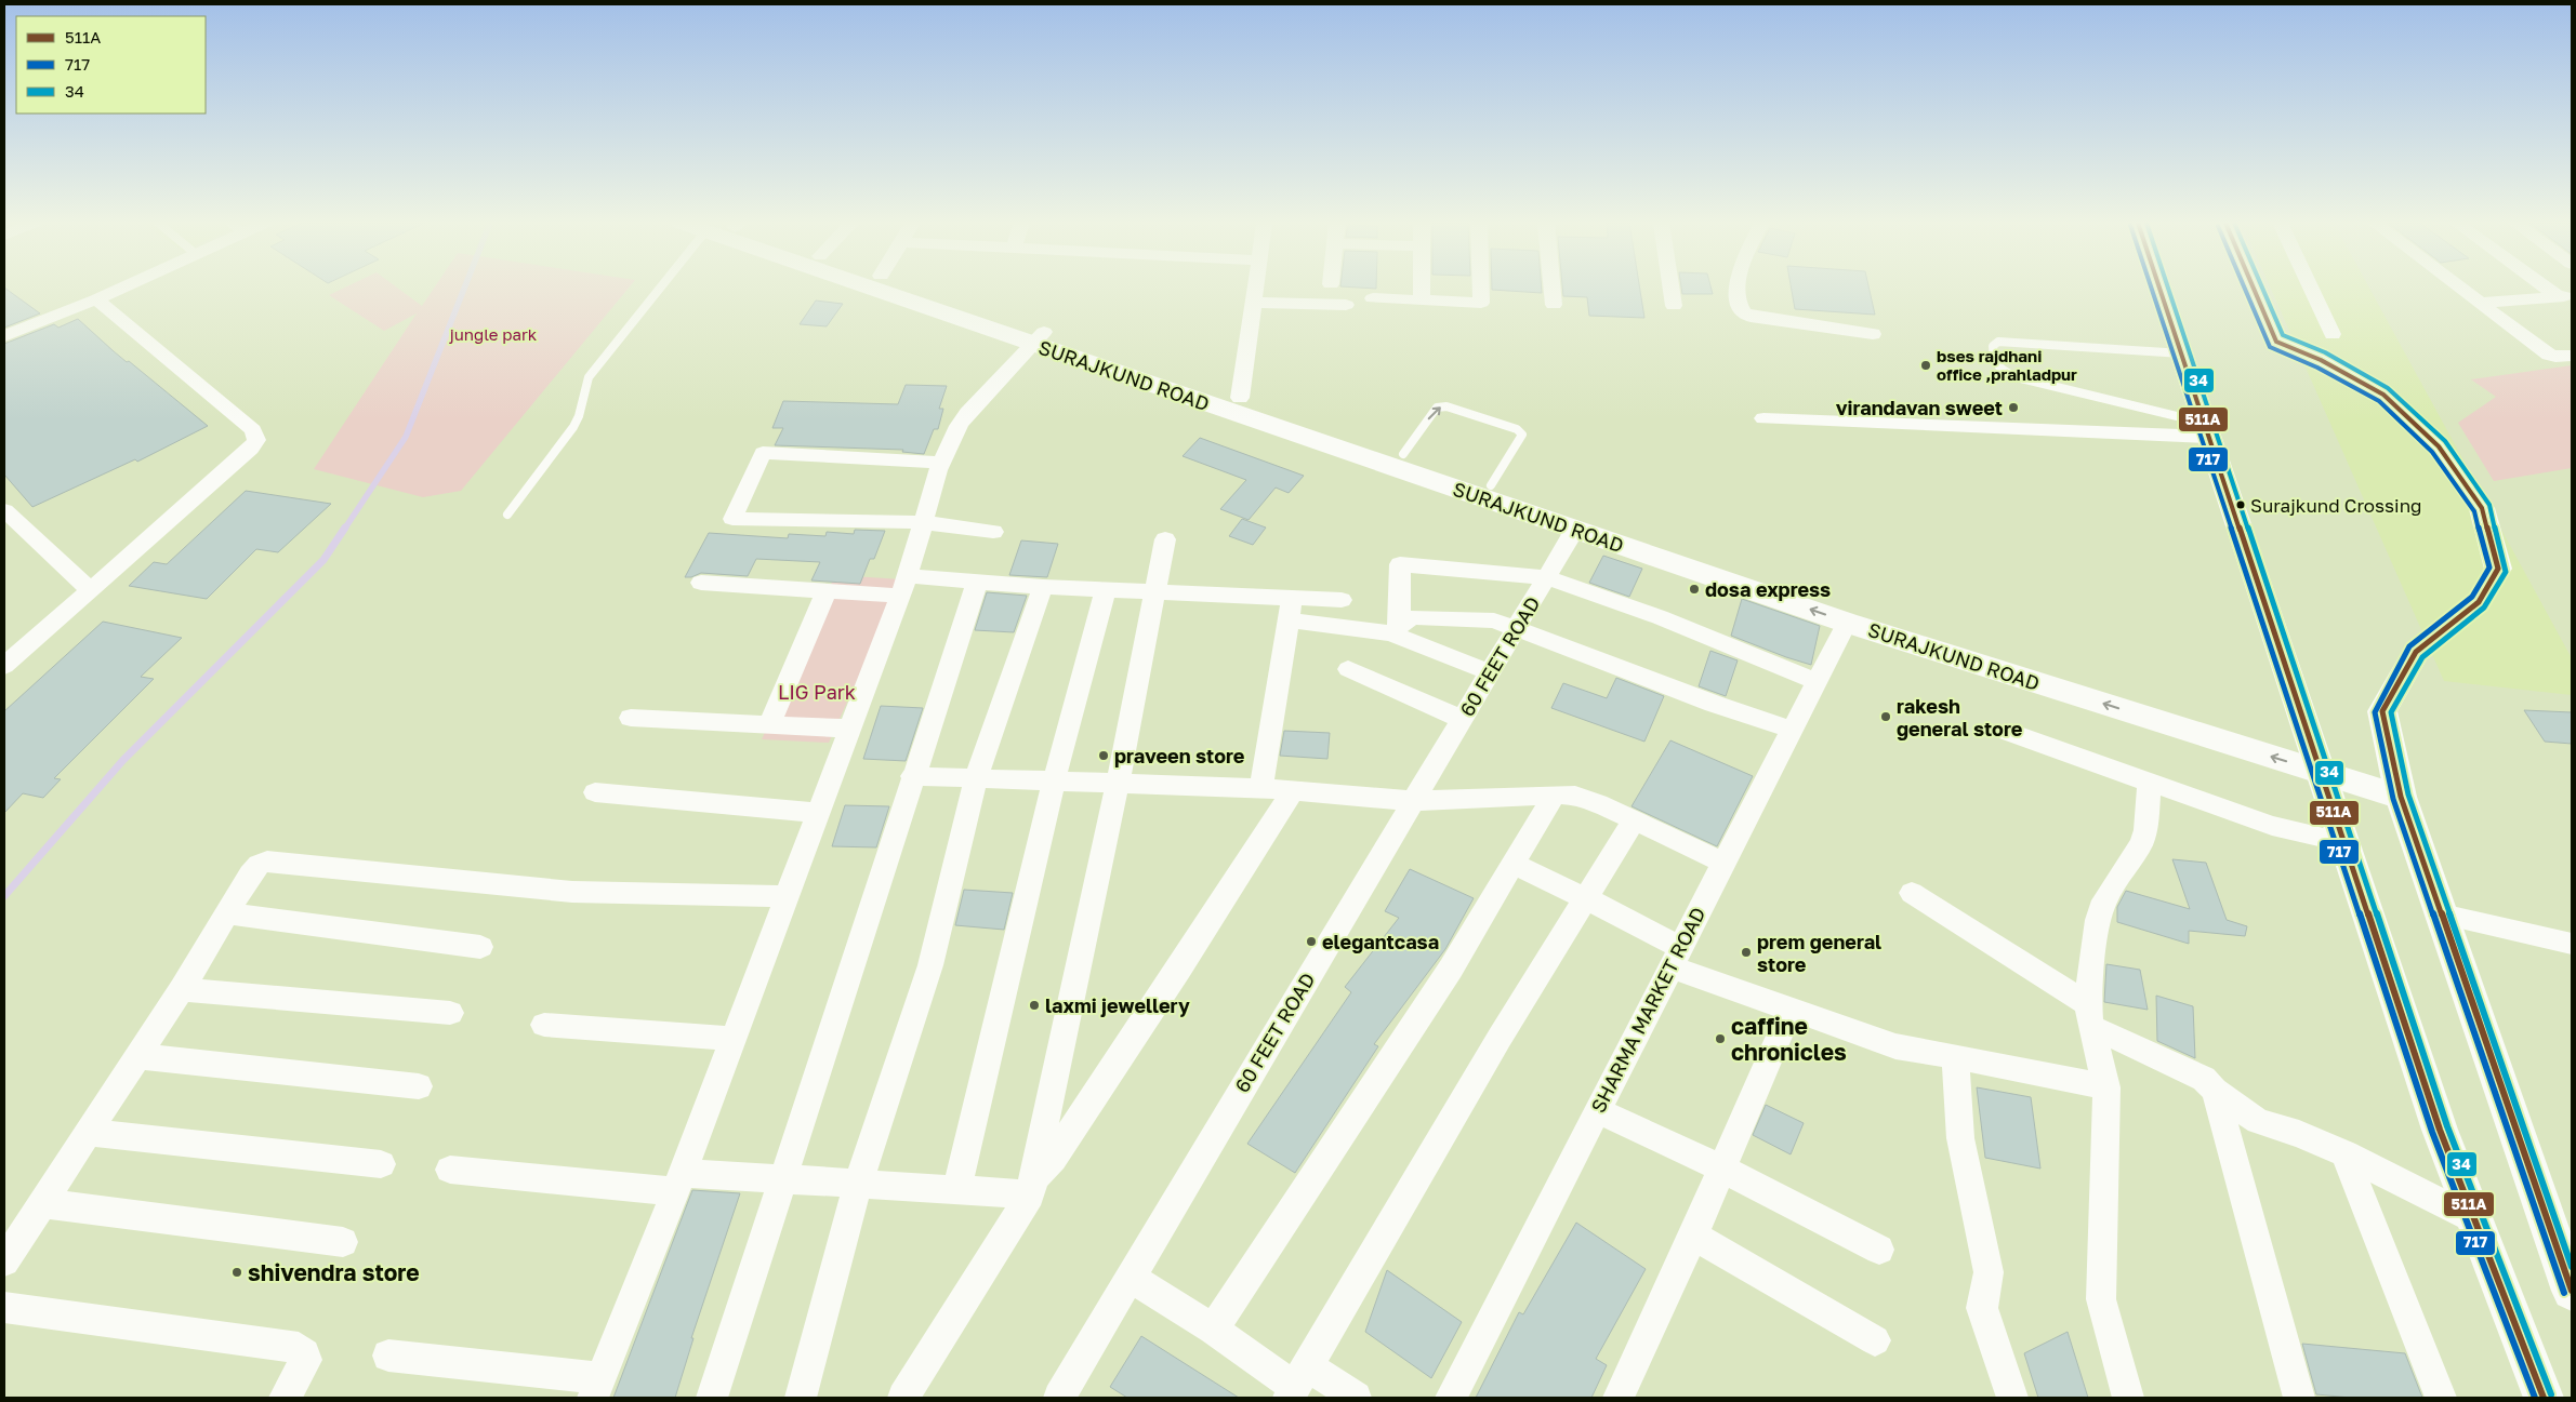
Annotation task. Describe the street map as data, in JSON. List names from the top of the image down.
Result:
{
  "streets": {
    "main road": ["SURAJKUND ROAD"],
    "street": ["60 FEET ROAD", "SHARMA MARKET ROAD"]
  },
  "crossings": [
    ["SURAJKUND ROAD", "60 FEET ROAD"],
    ["SURAJKUND ROAD", "SHARMA MARKET ROAD"]
  ],
  "parks": ["jungle park", "LIG Park"],
  "places": [
    "bses rajdhani office ,prahladpur",
    "virandavan sweet",
    "Surajkund Crossing",
    "dosa express",
    "rakesh general store",
    "praveen store",
    "elegantcasa",
    "prem general store",
    "laxmi jewellery",
    "caffine chronicles",
    "shivendra store"
  ],
  "lines": ["transit line 511A", "transit line 717", "transit line 34"],
  "legend": ["511A", "717", "34"]
}
